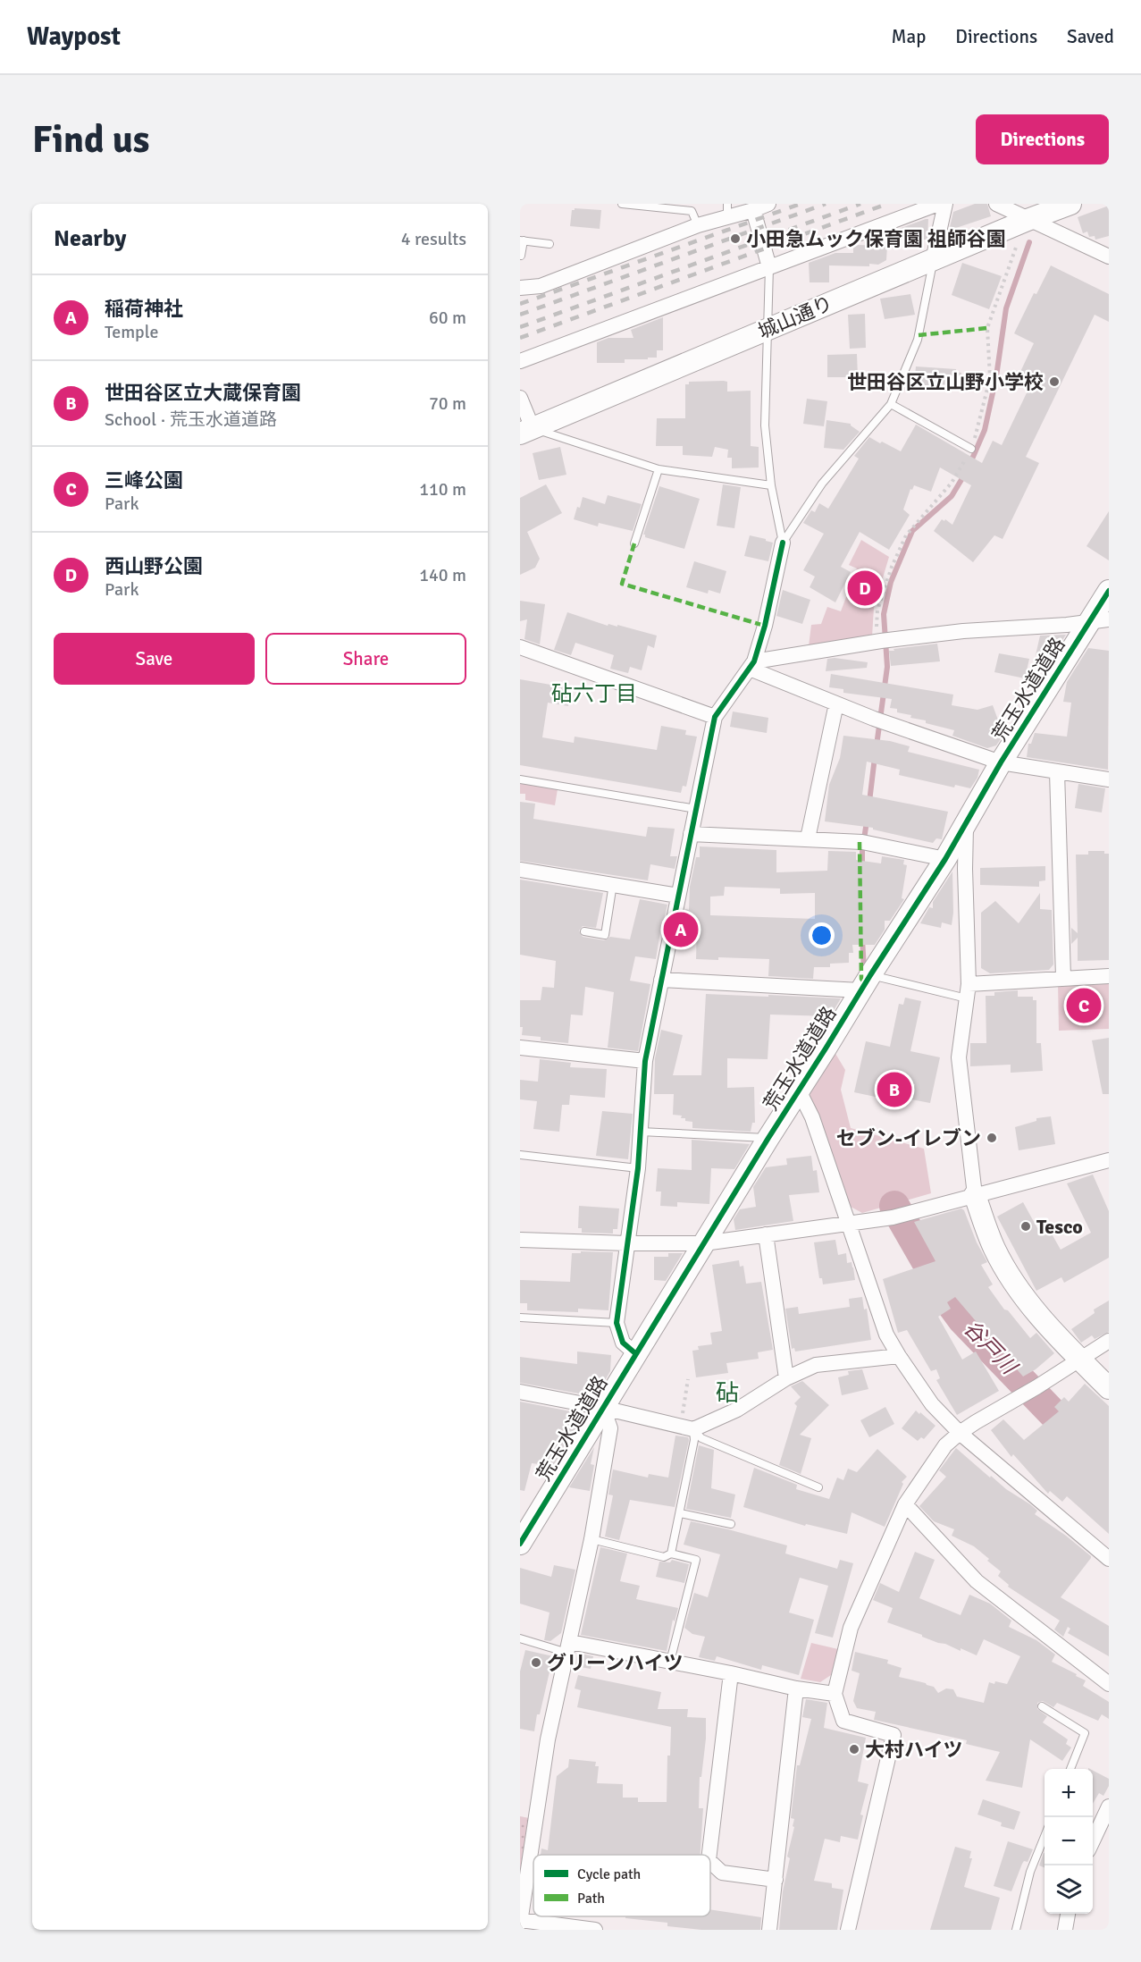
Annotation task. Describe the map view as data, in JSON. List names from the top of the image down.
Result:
{
  "streets": {
    "main road": ["城山通り", "荒玉水道道路"]
  },
  "districts": ["砧六丁目", "砧"],
  "water": ["谷戸川"],
  "places": [
    "小田急ムック保育園 祖師谷園",
    "世田谷区立山野小学校",
    "セブン-イレブン",
    "Tesco",
    "グリーンハイツ",
    "大村ハイツ"
  ],
  "legend": ["Cycle path", "Path"],
  "page": {
    "header": "Waypost",
    "nav": ["Map", "Directions", "Saved"],
    "buttons": [
      "Directions",
      ["Save", "Share"]
    ],
    "title": "Find us",
    "heading": ["Nearby", "4 results"],
    "list": [
      {
        "mark": "A",
        "name": "稲荷神社",
        "note": "Temple",
        "value": "60 m"
      },
      {
        "mark": "B",
        "name": "世田谷区立大蔵保育園",
        "note": "School · 荒玉水道道路",
        "value": "70 m"
      },
      {
        "mark": "C",
        "name": "三峰公園",
        "note": "Park",
        "value": "110 m"
      },
      {
        "mark": "D",
        "name": "西山野公園",
        "note": "Park",
        "value": "140 m"
      }
    ],
    "pins": [
      "D",
      "A",
      "C",
      "B"
    ],
    "map_buttons": ["+", "−"]
  }
}
